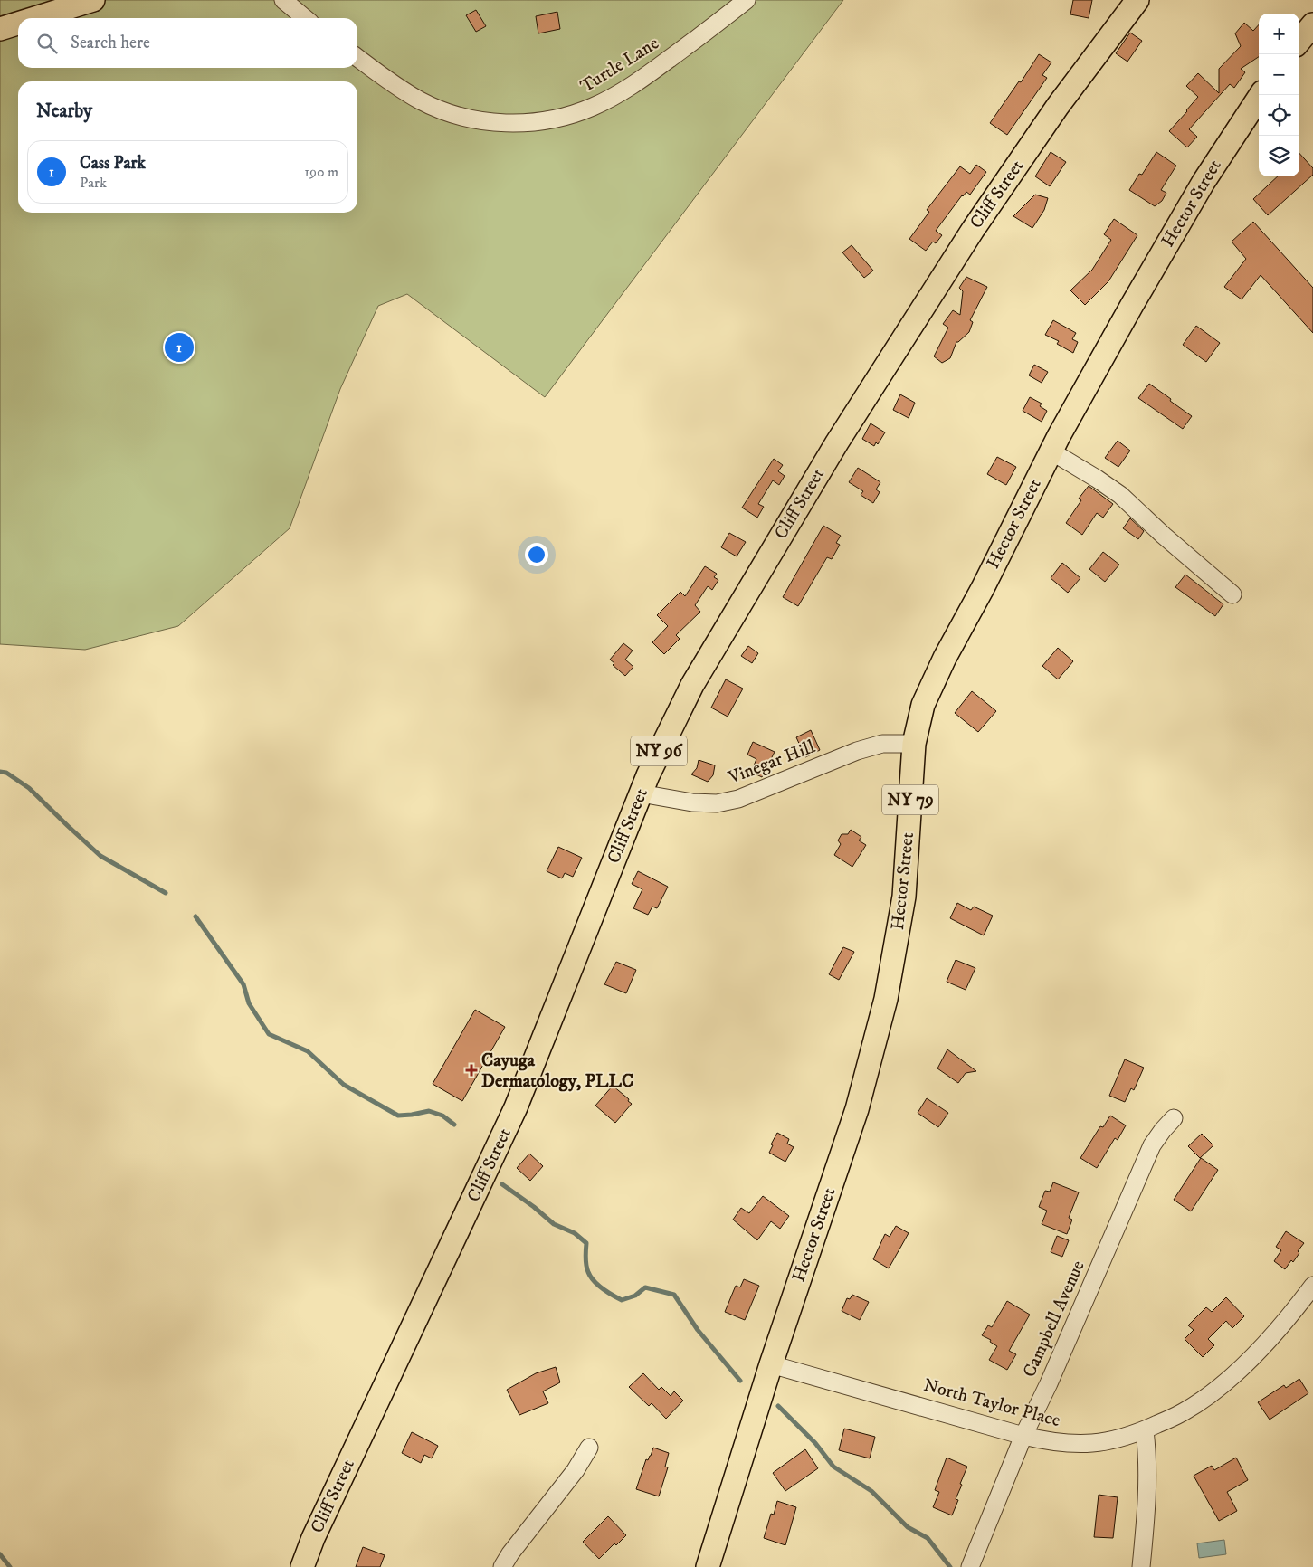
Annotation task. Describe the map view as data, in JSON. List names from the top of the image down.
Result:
{
  "streets": {
    "main road": [
      "Cliff Street",
      "Hector Street",
      "NY 96",
      "NY 79"
    ],
    "street": [
      "Turtle Lane",
      "Vinegar Hill",
      "Campbell Avenue",
      "North Taylor Place"
    ]
  },
  "crossings": [
    ["Cliff Street", "Vinegar Hill"],
    ["Hector Street", "Vinegar Hill"],
    ["Hector Street", "North Taylor Place"],
    ["Campbell Avenue", "North Taylor Place"]
  ],
  "places": {
    "health": ["Cayuga Dermatology, PLLC"]
  },
  "page": {
    "map_buttons": ["+", "−"],
    "search": "Search here",
    "heading": "Nearby",
    "list": [
      {
        "mark": "1",
        "name": "Cass Park",
        "note": "Park",
        "value": "190 m"
      }
    ],
    "pins": "1"
  }
}
